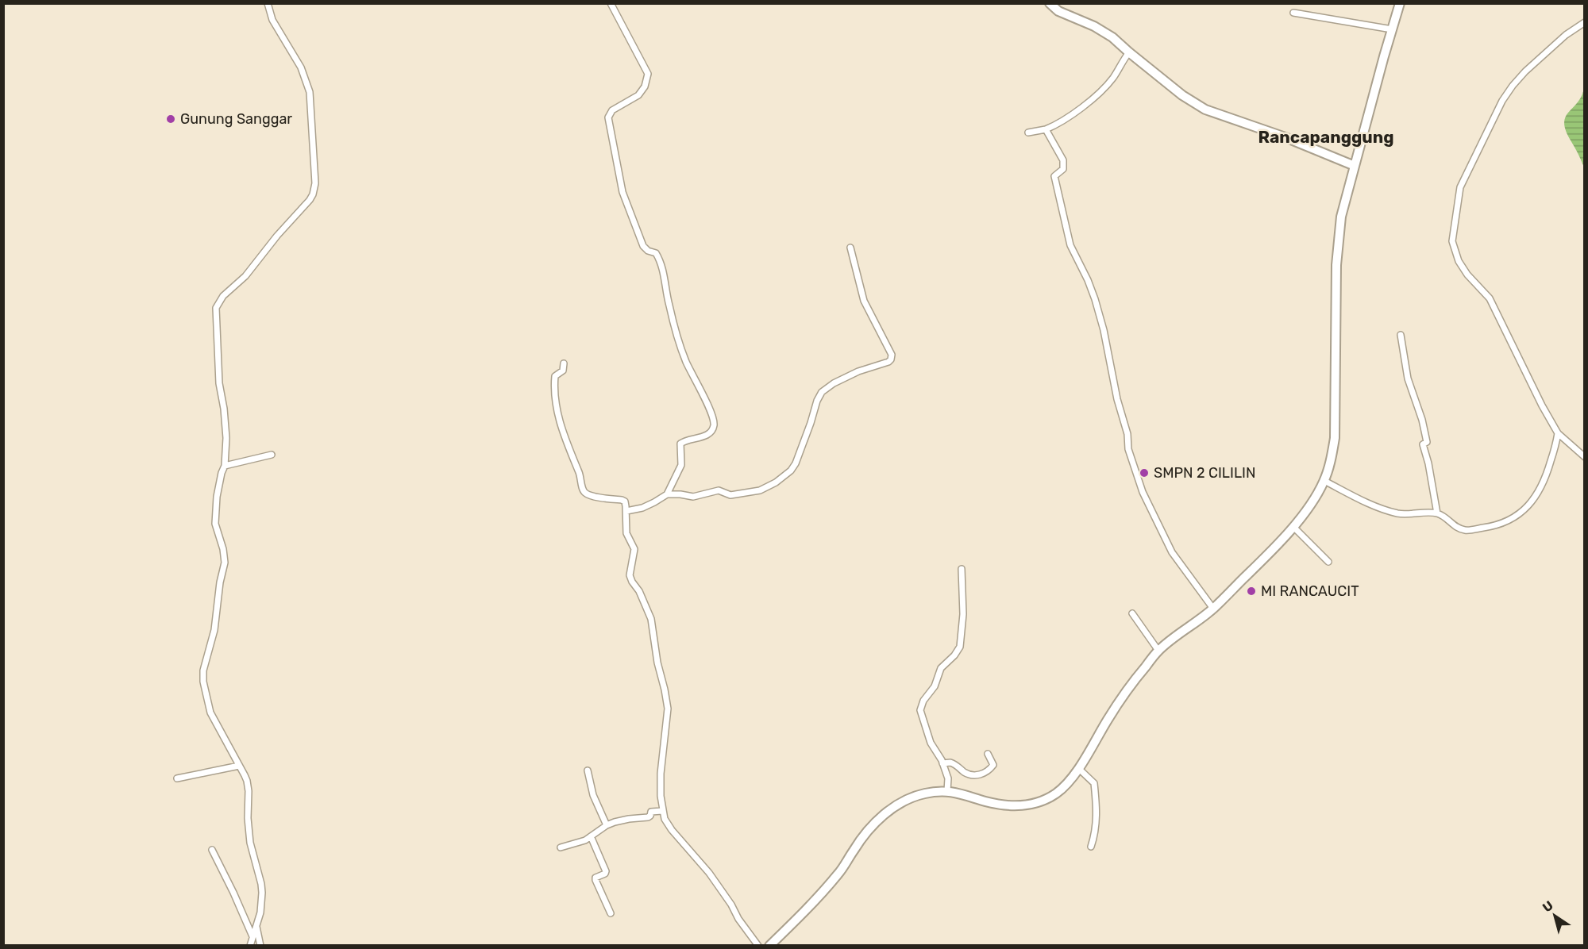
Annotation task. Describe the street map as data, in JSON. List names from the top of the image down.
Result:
{
  "districts": ["Rancapanggung"],
  "places": ["Gunung Sanggar", "SMPN 2 CILILIN", "MI RANCAUCIT"],
  "north": "top left"
}
